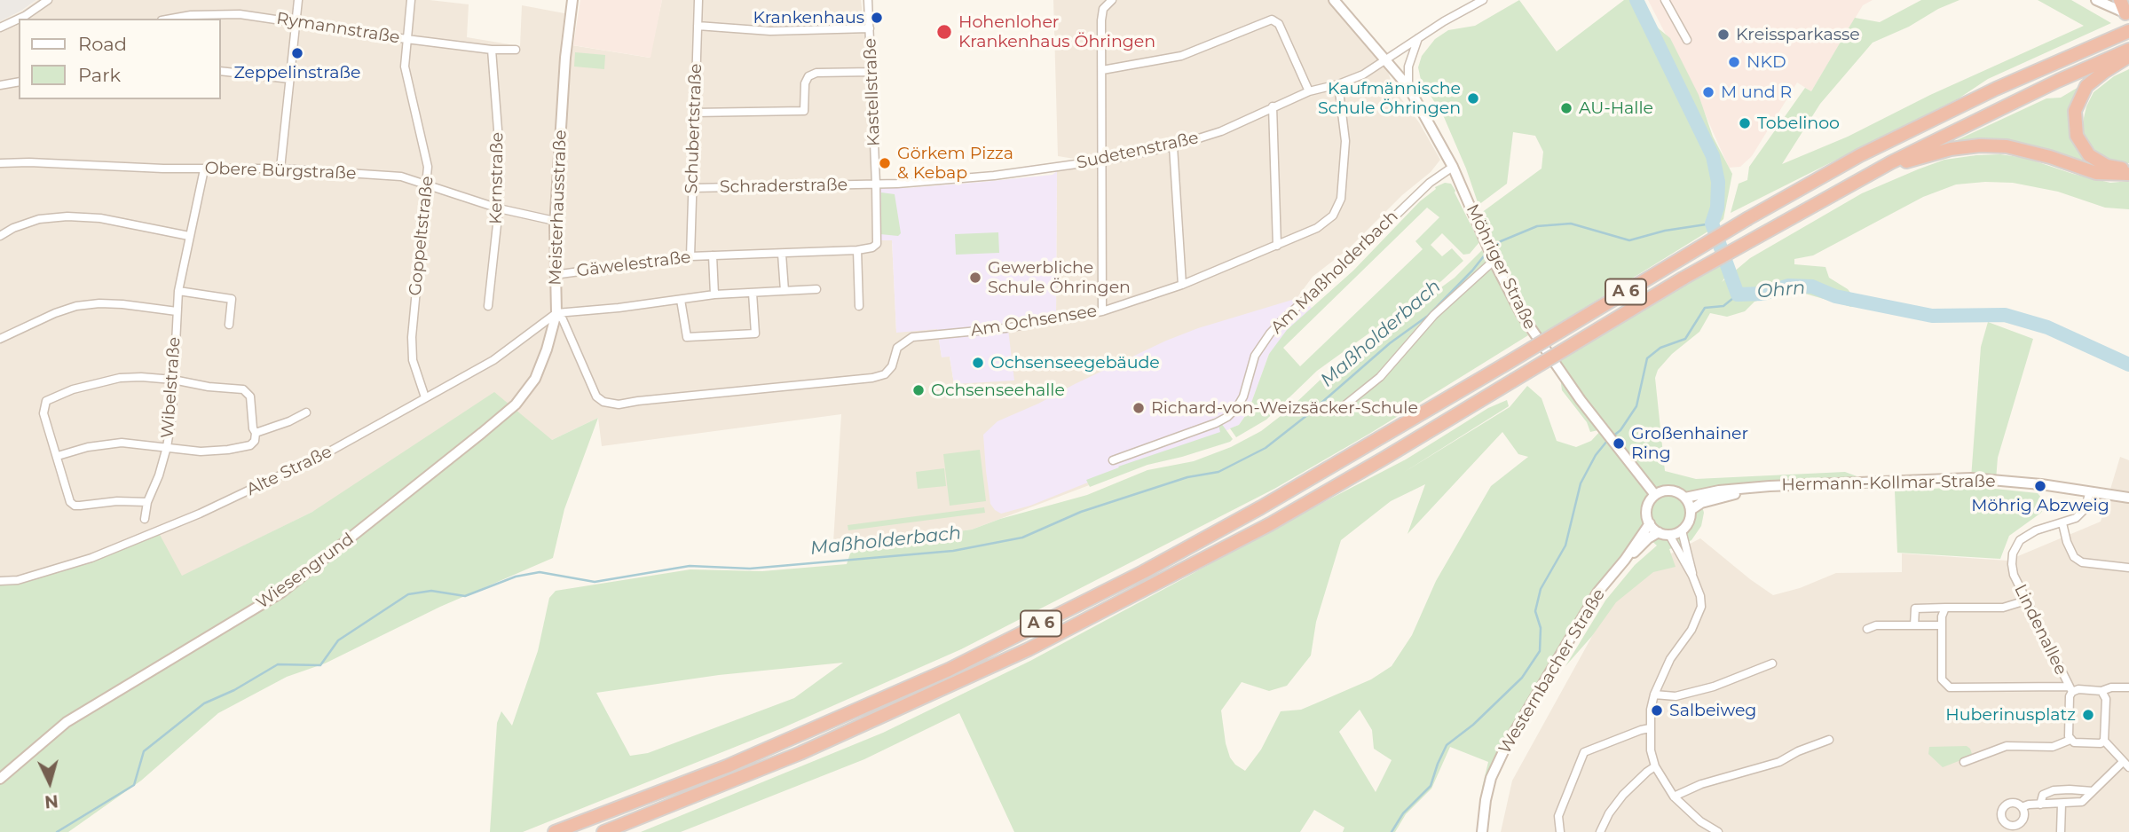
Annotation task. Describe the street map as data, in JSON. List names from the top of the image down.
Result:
{
  "streets": {
    "highway": ["A 6"],
    "street": [
      "Rymannstraße",
      "Kastellstraße",
      "Schubertstraße",
      "Sudetenstraße",
      "Obere Bürgstraße",
      "Kernstraße",
      "Schraderstraße",
      "Meisterhausstraße",
      "Goppeltstraße",
      "Gäwelestraße",
      "Möhriger Straße",
      "Am Maßholderbach",
      "Am Ochsensee",
      "Wibelstraße",
      "Alte Straße",
      "Hermann-Kollmar-Straße",
      "Wiesengrund",
      "Lindenallee",
      "Westernbacher Straße"
    ]
  },
  "crossings": [
    ["Rymannstraße", "Kernstraße"],
    ["Rymannstraße", "Goppeltstraße"],
    ["Kastellstraße", "Sudetenstraße"],
    ["Kastellstraße", "Schraderstraße"],
    ["Schubertstraße", "Schraderstraße"],
    ["Schubertstraße", "Gäwelestraße"],
    ["Sudetenstraße", "Schraderstraße"],
    ["Sudetenstraße", "Möhriger Straße"],
    ["Sudetenstraße", "Am Ochsensee"],
    ["Obere Bürgstraße", "Kernstraße"],
    ["Obere Bürgstraße", "Meisterhausstraße"],
    ["Obere Bürgstraße", "Goppeltstraße"],
    ["Obere Bürgstraße", "Wibelstraße"],
    ["Meisterhausstraße", "Gäwelestraße"],
    ["Meisterhausstraße", "Am Ochsensee"],
    ["Meisterhausstraße", "Alte Straße"],
    ["Meisterhausstraße", "Wiesengrund"],
    ["Goppeltstraße", "Alte Straße"],
    ["Möhriger Straße", "Am Maßholderbach"],
    ["Möhriger Straße", "Hermann-Kollmar-Straße"],
    ["Möhriger Straße", "Westernbacher Straße"],
    ["Alte Straße", "Wiesengrund"],
    ["Hermann-Kollmar-Straße", "Lindenallee"],
    ["Hermann-Kollmar-Straße", "Westernbacher Straße"]
  ],
  "water": ["Ohrn", "Maßholderbach"],
  "places": [
    "Krankenhaus",
    "Hohenloher Krankenhaus Öhringen",
    "Kreissparkasse",
    "Zeppelinstraße",
    "NKD",
    "M und R",
    "Kaufmännische Schule Öhringen",
    "AU-Halle",
    "Tobelinoo",
    "Görkem Pizza & Kebap",
    "Gewerbliche Schule Öhringen",
    "Ochsenseegebäude",
    "Ochsenseehalle",
    "Richard-von-Weizsäcker-Schule",
    "Großenhainer Ring",
    "Möhrig Abzweig",
    "Salbeiweg",
    "Huberinusplatz"
  ],
  "legend": ["Road", "Park"],
  "north": "bottom"
}
